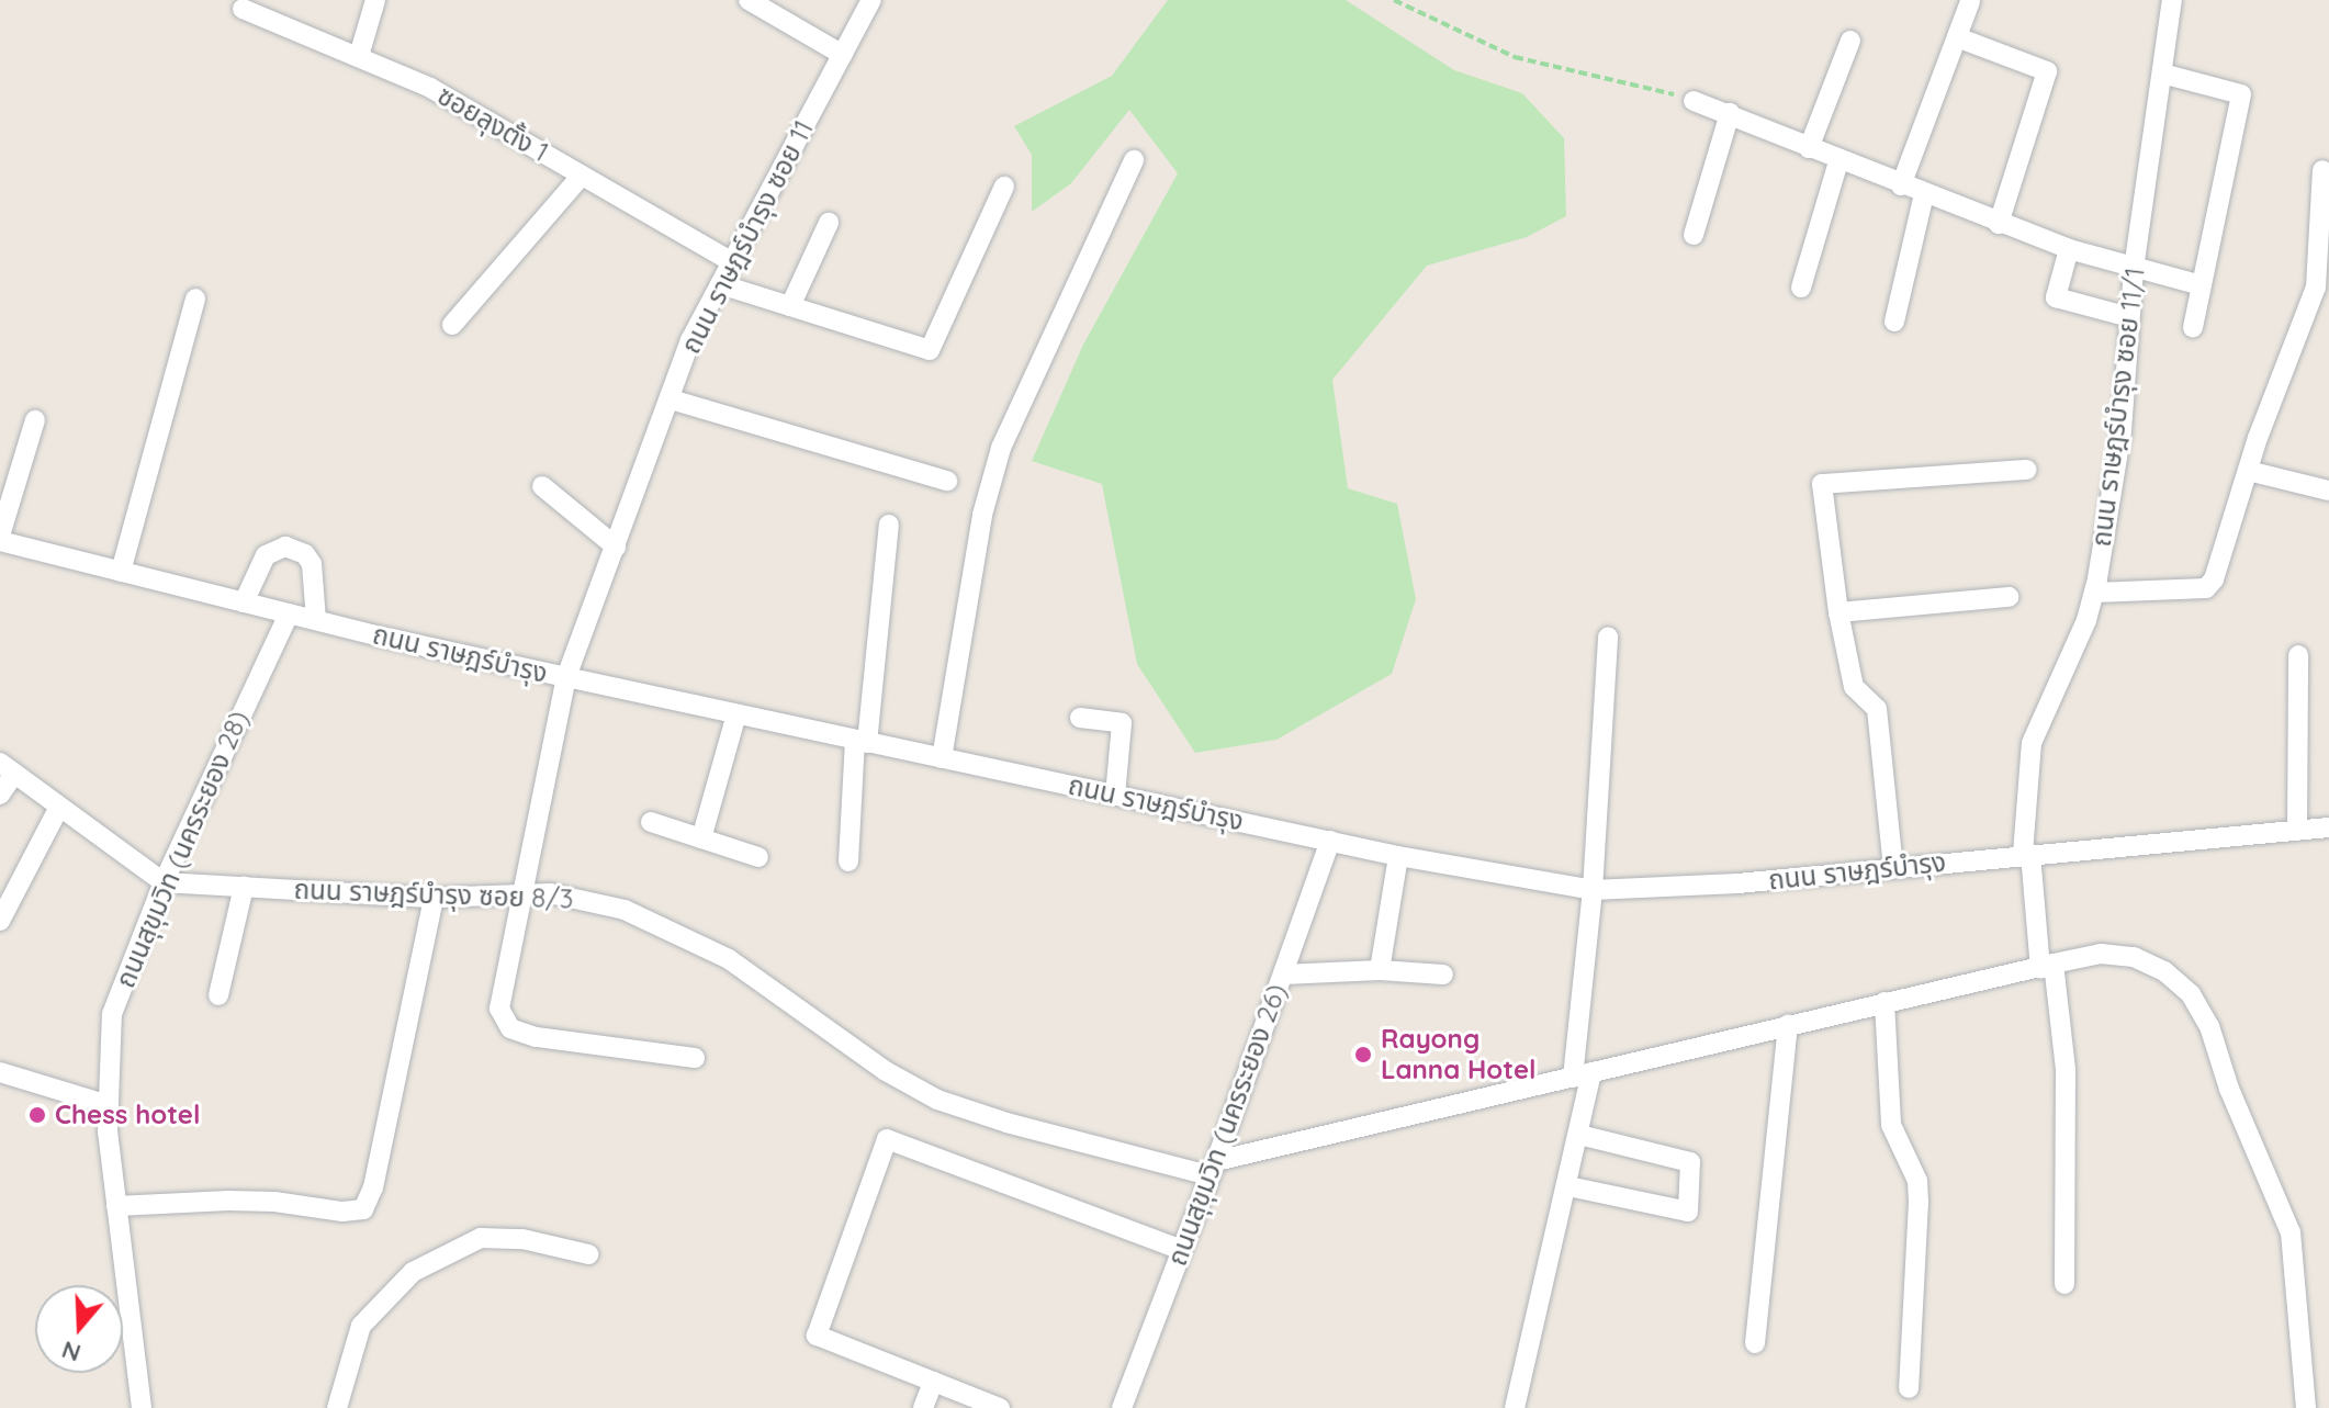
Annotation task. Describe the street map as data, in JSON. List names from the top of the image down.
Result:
{
  "streets": {
    "street": [
      "ซอยลุงตั้ง 1",
      "ถนน ราษฎร์บำรุง ซอย 11",
      "ถนน ราษฎร์บำรุง ซอย 11/1",
      "ถนน ราษฎร์บำรุง",
      "ถนนสุขุมวิท (นครระยอง 28)",
      "ถนน ราษฎร์บำรุง ซอย 8/3",
      "ถนนสุขุมวิท (นครระยอง 26)"
    ]
  },
  "crossings": [
    ["ซอยลุงตั้ง 1", "ถนน ราษฎร์บำรุง ซอย 11"],
    ["ถนน ราษฎร์บำรุง ซอย 11", "ถนน ราษฎร์บำรุง"],
    ["ถนน ราษฎร์บำรุง ซอย 11", "ถนน ราษฎร์บำรุง ซอย 8/3"],
    ["ถนน ราษฎร์บำรุง ซอย 11/1", "ถนน ราษฎร์บำรุง"],
    ["ถนน ราษฎร์บำรุง", "ถนนสุขุมวิท (นครระยอง 28)"],
    ["ถนน ราษฎร์บำรุง", "ถนนสุขุมวิท (นครระยอง 26)"],
    ["ถนนสุขุมวิท (นครระยอง 28)", "ถนน ราษฎร์บำรุง ซอย 8/3"],
    ["ถนน ราษฎร์บำรุง ซอย 8/3", "ถนนสุขุมวิท (นครระยอง 26)"]
  ],
  "places": ["Rayong Lanna Hotel", "Chess hotel"],
  "north": "bottom"
}
